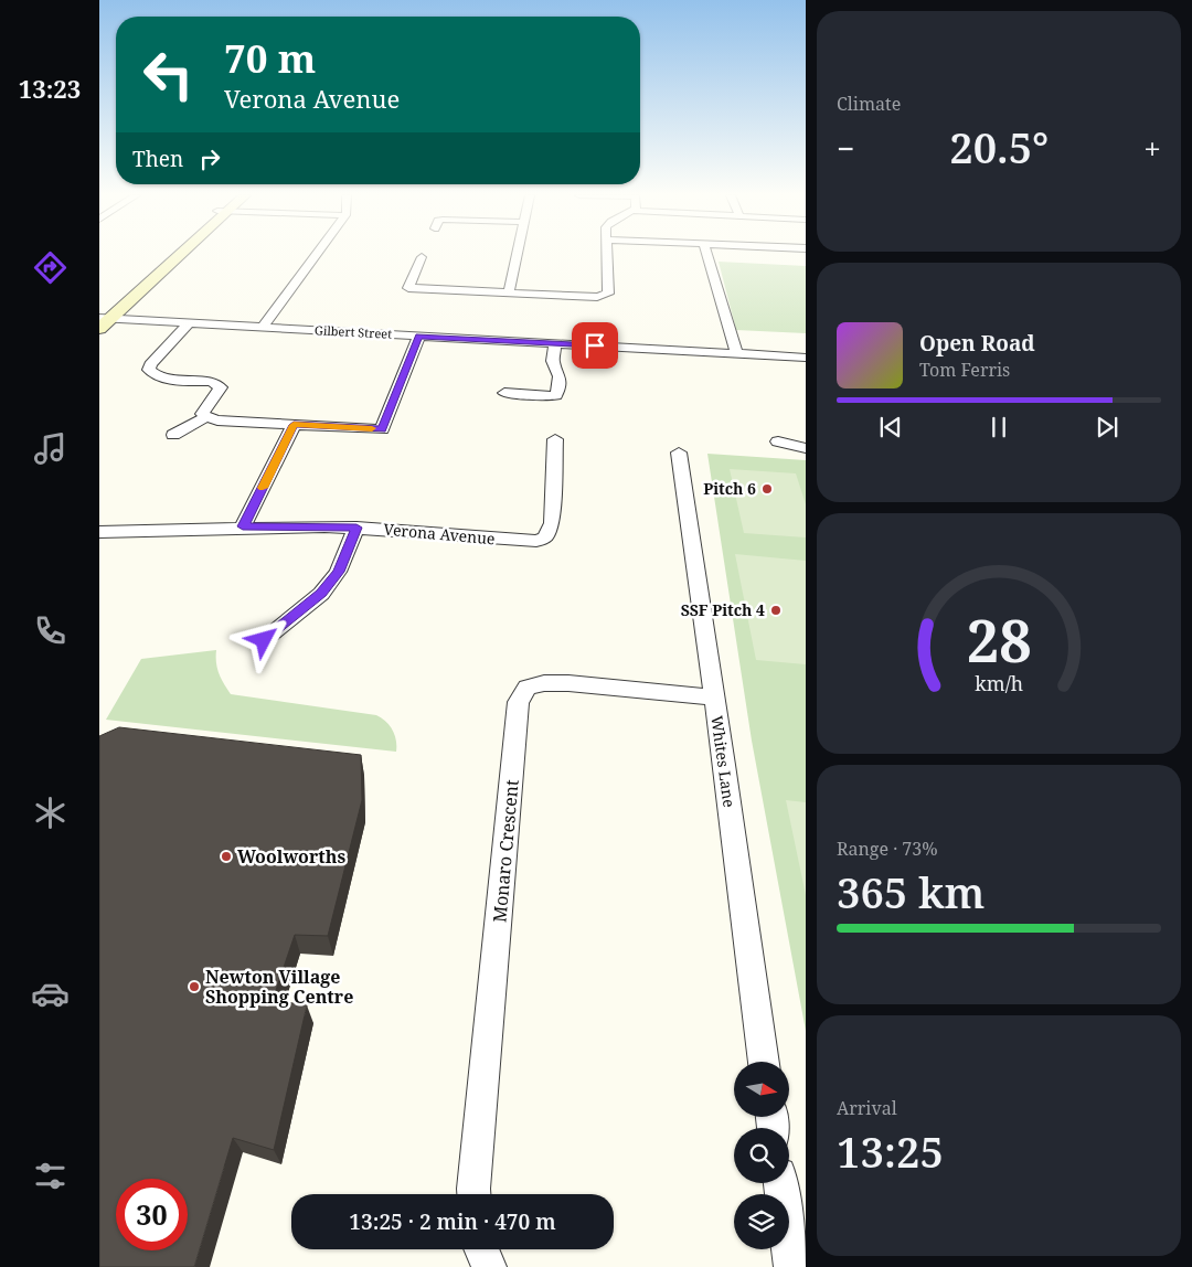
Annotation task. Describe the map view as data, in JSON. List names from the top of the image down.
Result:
{
  "streets": {
    "street": [
      "Gilbert Street",
      "Verona Avenue",
      "Whites Lane",
      "Monaro Crescent"
    ]
  },
  "crossings": [
    ["Whites Lane", "Monaro Crescent"]
  ],
  "places": [
    "Pitch 6",
    "SSF Pitch 4",
    "Woolworths",
    "Newton Village Shopping Centre"
  ],
  "north": "right",
  "page": {
    "tabs": "13:23",
    "tile": [
      "Climate",
      ["Range · 73%", "365 km"],
      ["Arrival", "13:25"]
    ],
    "turn": ["70 m", "Verona Avenue"],
    "heat": ["−", "20.5°", "+"],
    "then": "Then",
    "song": ["Open Road", "Tom Ferris"],
    "limit": "30",
    "trip": "13:25 · 2 min · 470 m",
    "gauge": ["28", "km/h"]
  }
}
